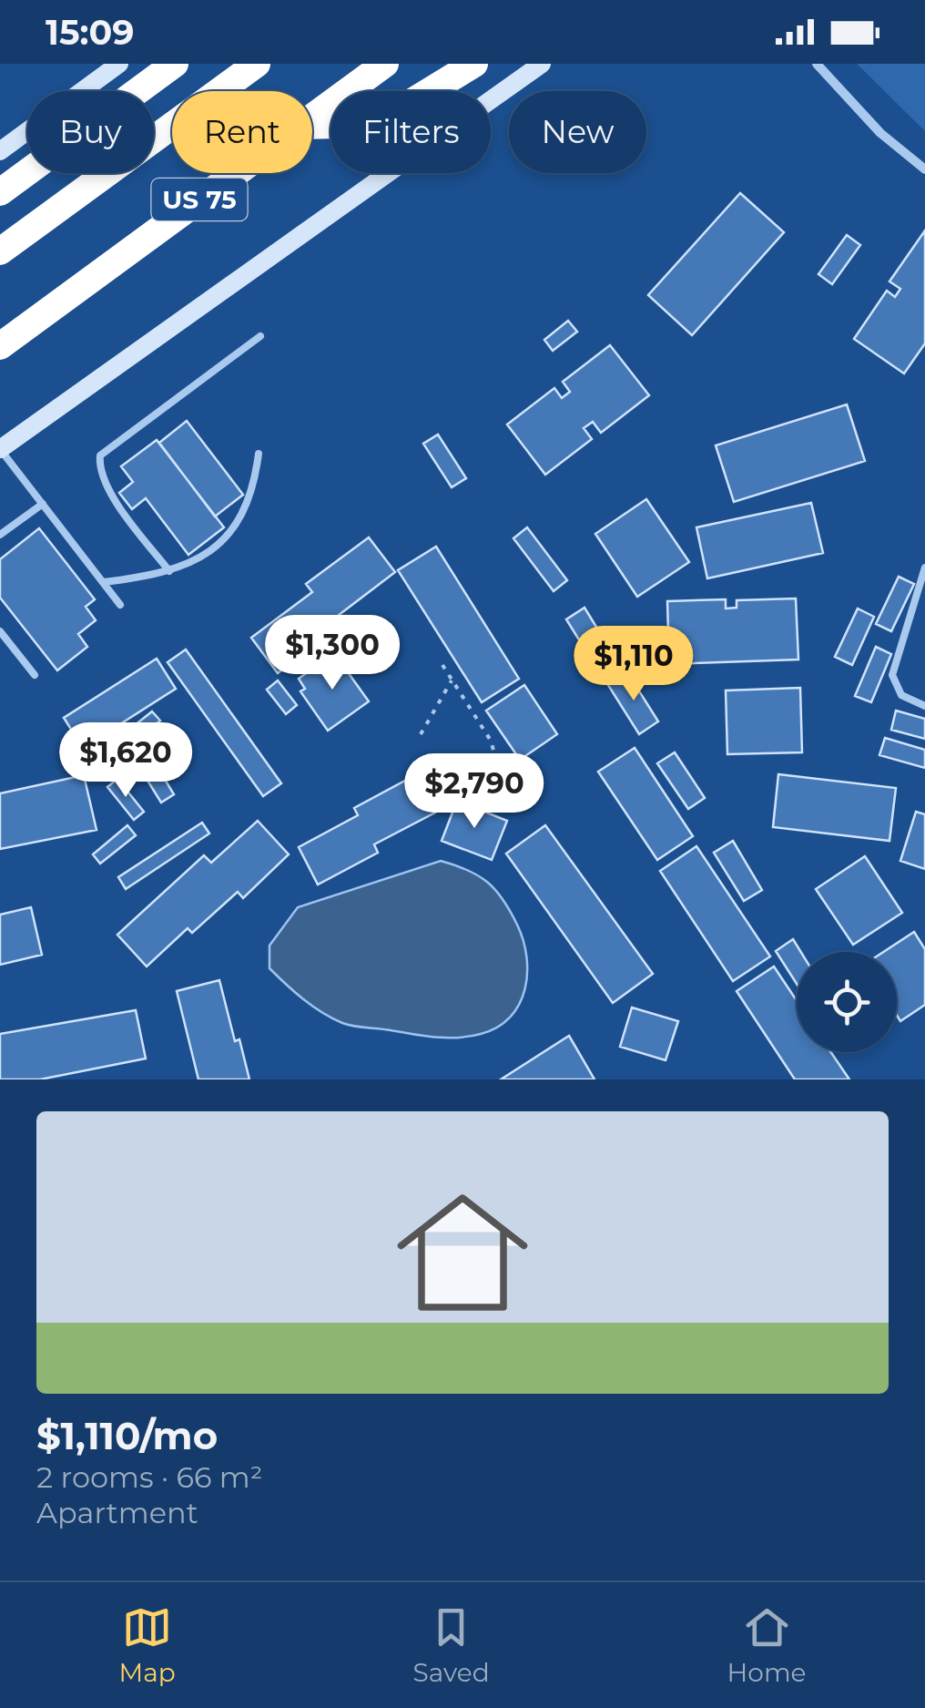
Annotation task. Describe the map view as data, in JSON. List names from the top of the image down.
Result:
{
  "streets": {
    "highway": ["US 75"]
  },
  "page": {
    "status": "15:09",
    "chip": [
      "Buy",
      "Rent",
      "Filters",
      "New"
    ],
    "price": [
      "$1,300",
      "$1,110",
      "$1,620",
      "$2,790"
    ],
    "list": [
      {
        "name": "$1,110/mo",
        "note": "2 rooms · 66 m² · Apartment"
      }
    ],
    "tabs": ["Map", "Saved", "Home"]
  }
}
